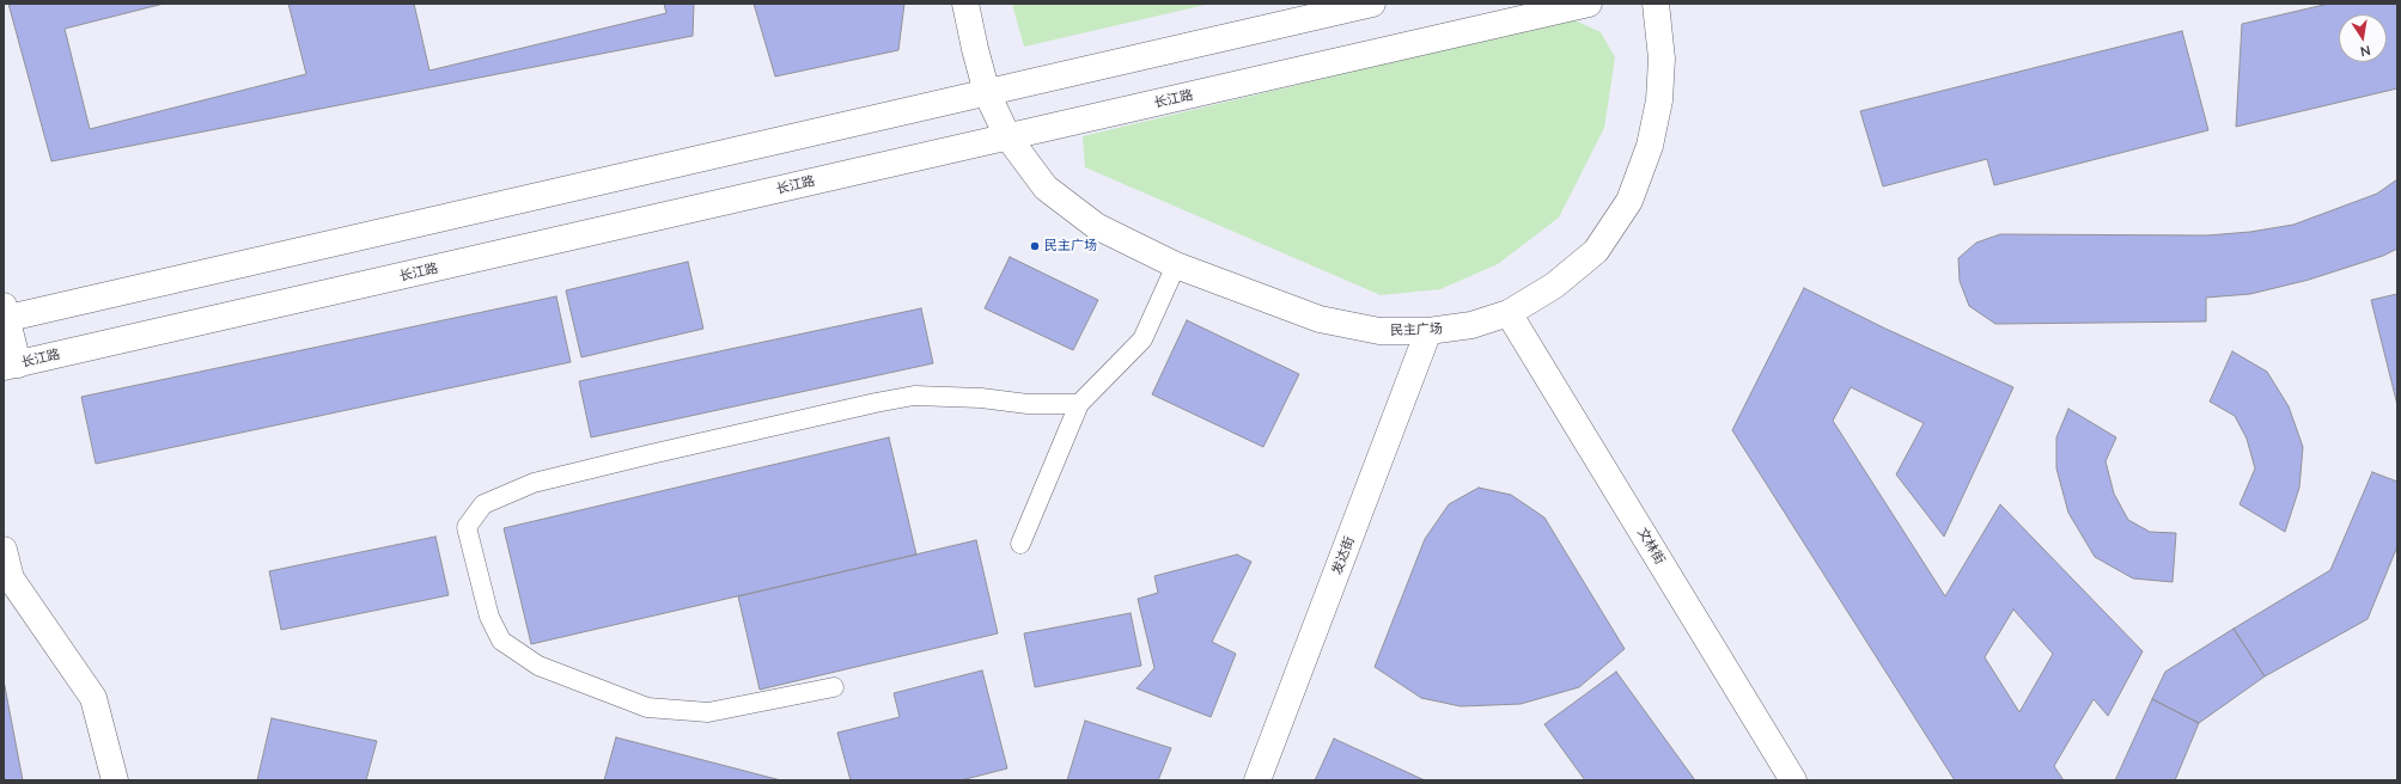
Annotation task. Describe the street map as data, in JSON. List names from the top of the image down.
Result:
{
  "streets": {
    "main road": [
      "长江路",
      "民主广场",
      "文林街",
      "发达街"
    ]
  },
  "crossings": [
    ["长江路", "民主广场"],
    ["民主广场", "文林街"],
    ["民主广场", "发达街"]
  ],
  "places": ["民主广场"],
  "north": "bottom"
}
